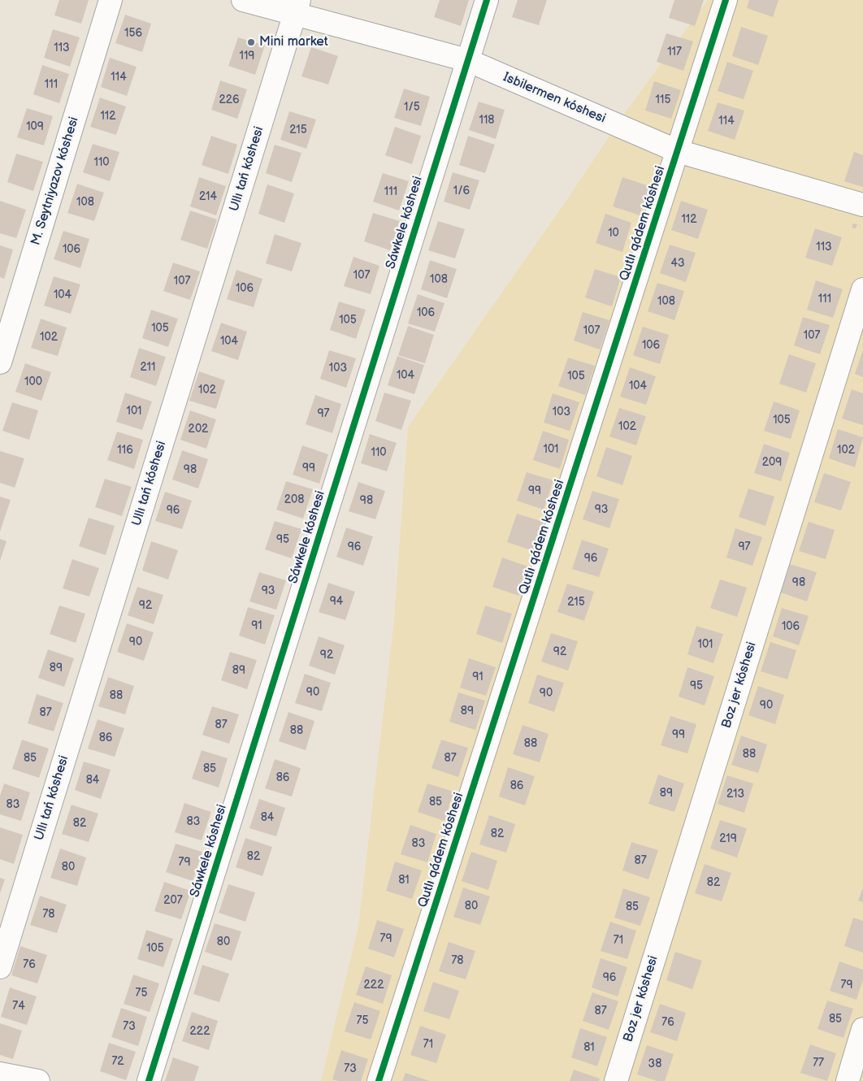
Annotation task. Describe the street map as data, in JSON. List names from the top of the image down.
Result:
{
  "streets": {
    "street": [
      "Isbilermen kóshesi",
      "Ullı tań kóshesi",
      "M. Seytniyazov kóshesi",
      "Sáwkele kóshesi",
      "Qutlı qádem kóshesi",
      "Boz jer kóshesi"
    ]
  },
  "crossings": [
    ["Isbilermen kóshesi", "Ullı tań kóshesi"],
    ["Isbilermen kóshesi", "Sáwkele kóshesi"],
    ["Isbilermen kóshesi", "Qutlı qádem kóshesi"]
  ],
  "places": ["Mini market"],
  "house_numbers": [
    "156",
    "113",
    "117",
    "119",
    "114",
    "111",
    "226",
    "115",
    "1/5",
    "112",
    "118",
    "114",
    "109",
    "215",
    "110",
    "1/6",
    "111",
    "214",
    "108",
    "112",
    "10",
    "113",
    "106",
    "43",
    "107",
    "108",
    "107",
    "106",
    "104",
    "111",
    "108",
    "106",
    "105",
    "105",
    "107",
    "107",
    "102",
    "104",
    "106",
    "211",
    "103",
    "104",
    "105",
    "100",
    "104",
    "102",
    "101",
    "103",
    "97",
    "105",
    "102",
    "202",
    "101",
    "116",
    "102",
    "110",
    "209",
    "99",
    "98",
    "99",
    "208",
    "98",
    "93",
    "96",
    "95",
    "96",
    "97",
    "96",
    "98",
    "93",
    "94",
    "215",
    "92",
    "91",
    "106",
    "90",
    "101",
    "92",
    "92",
    "89",
    "89",
    "91",
    "95",
    "90",
    "90",
    "88",
    "90",
    "89",
    "87",
    "87",
    "88",
    "99",
    "86",
    "88",
    "88",
    "85",
    "87",
    "85",
    "86",
    "84",
    "86",
    "89",
    "213",
    "85",
    "83",
    "84",
    "83",
    "82",
    "82",
    "219",
    "83",
    "82",
    "87",
    "79",
    "80",
    "81",
    "82",
    "207",
    "80",
    "85",
    "78",
    "79",
    "71",
    "80",
    "105",
    "78",
    "76",
    "96",
    "222",
    "79",
    "75",
    "74",
    "87",
    "85",
    "75",
    "76",
    "73",
    "222",
    "71",
    "81",
    "72",
    "77",
    "38",
    "73"
  ]
}
